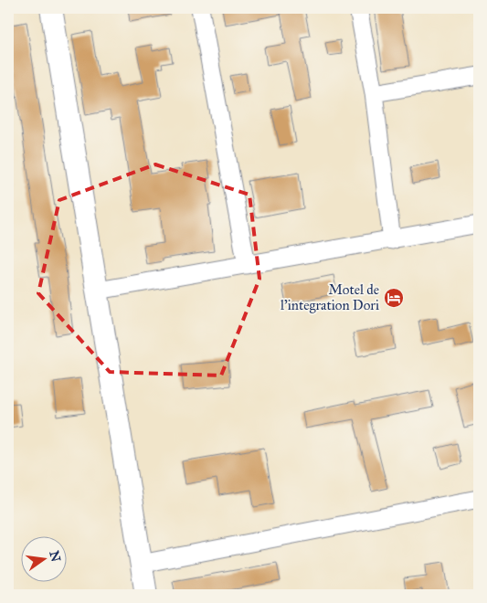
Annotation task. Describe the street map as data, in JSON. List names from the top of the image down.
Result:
{
  "places": {
    "hotel": ["Motel de l'integration Dori"]
  },
  "north": "right"
}
